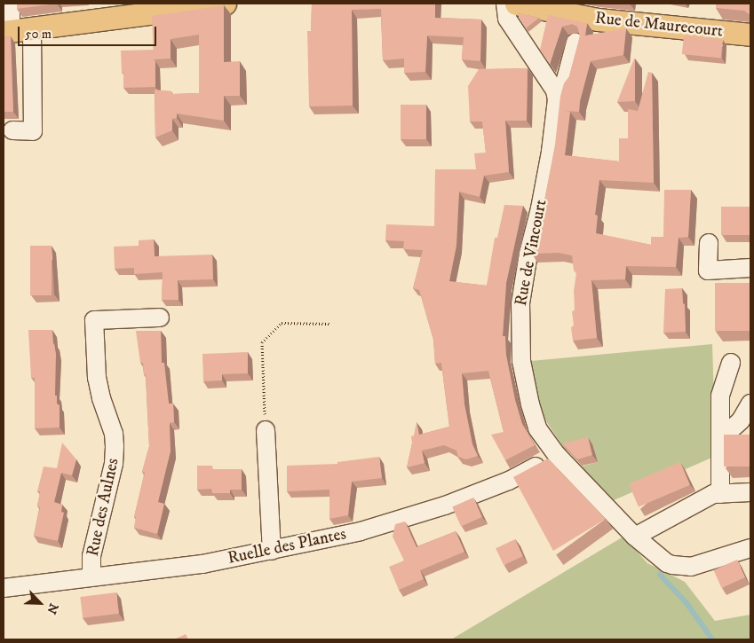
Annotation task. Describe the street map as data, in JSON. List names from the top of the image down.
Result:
{
  "streets": {
    "main road": ["Rue de Maurecourt"],
    "street": ["Rue de Vincourt", "Rue des Aulnes", "Ruelle des Plantes"]
  },
  "crossings": [
    ["Rue de Vincourt", "Ruelle des Plantes"],
    ["Rue des Aulnes", "Ruelle des Plantes"]
  ],
  "scale_bar": "50 m",
  "north": "bottom right"
}
